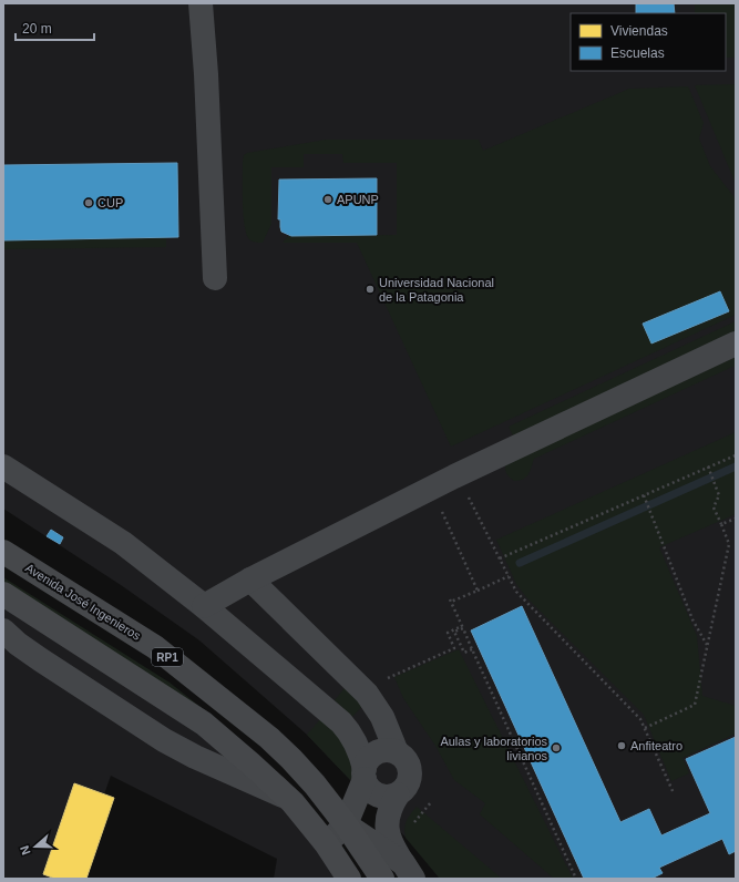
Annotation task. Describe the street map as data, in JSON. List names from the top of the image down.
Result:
{
  "streets": {
    "main road": ["Avenida José Ingenieros", "RP1"]
  },
  "places": [
    "APUNP",
    "CUP",
    "Universidad Nacional de la Patagonia",
    "Anfiteatro",
    "Aulas y laboratorios livianos"
  ],
  "legend": ["Viviendas", "Escuelas"],
  "scale_bar": "20 m",
  "north": "left"
}
